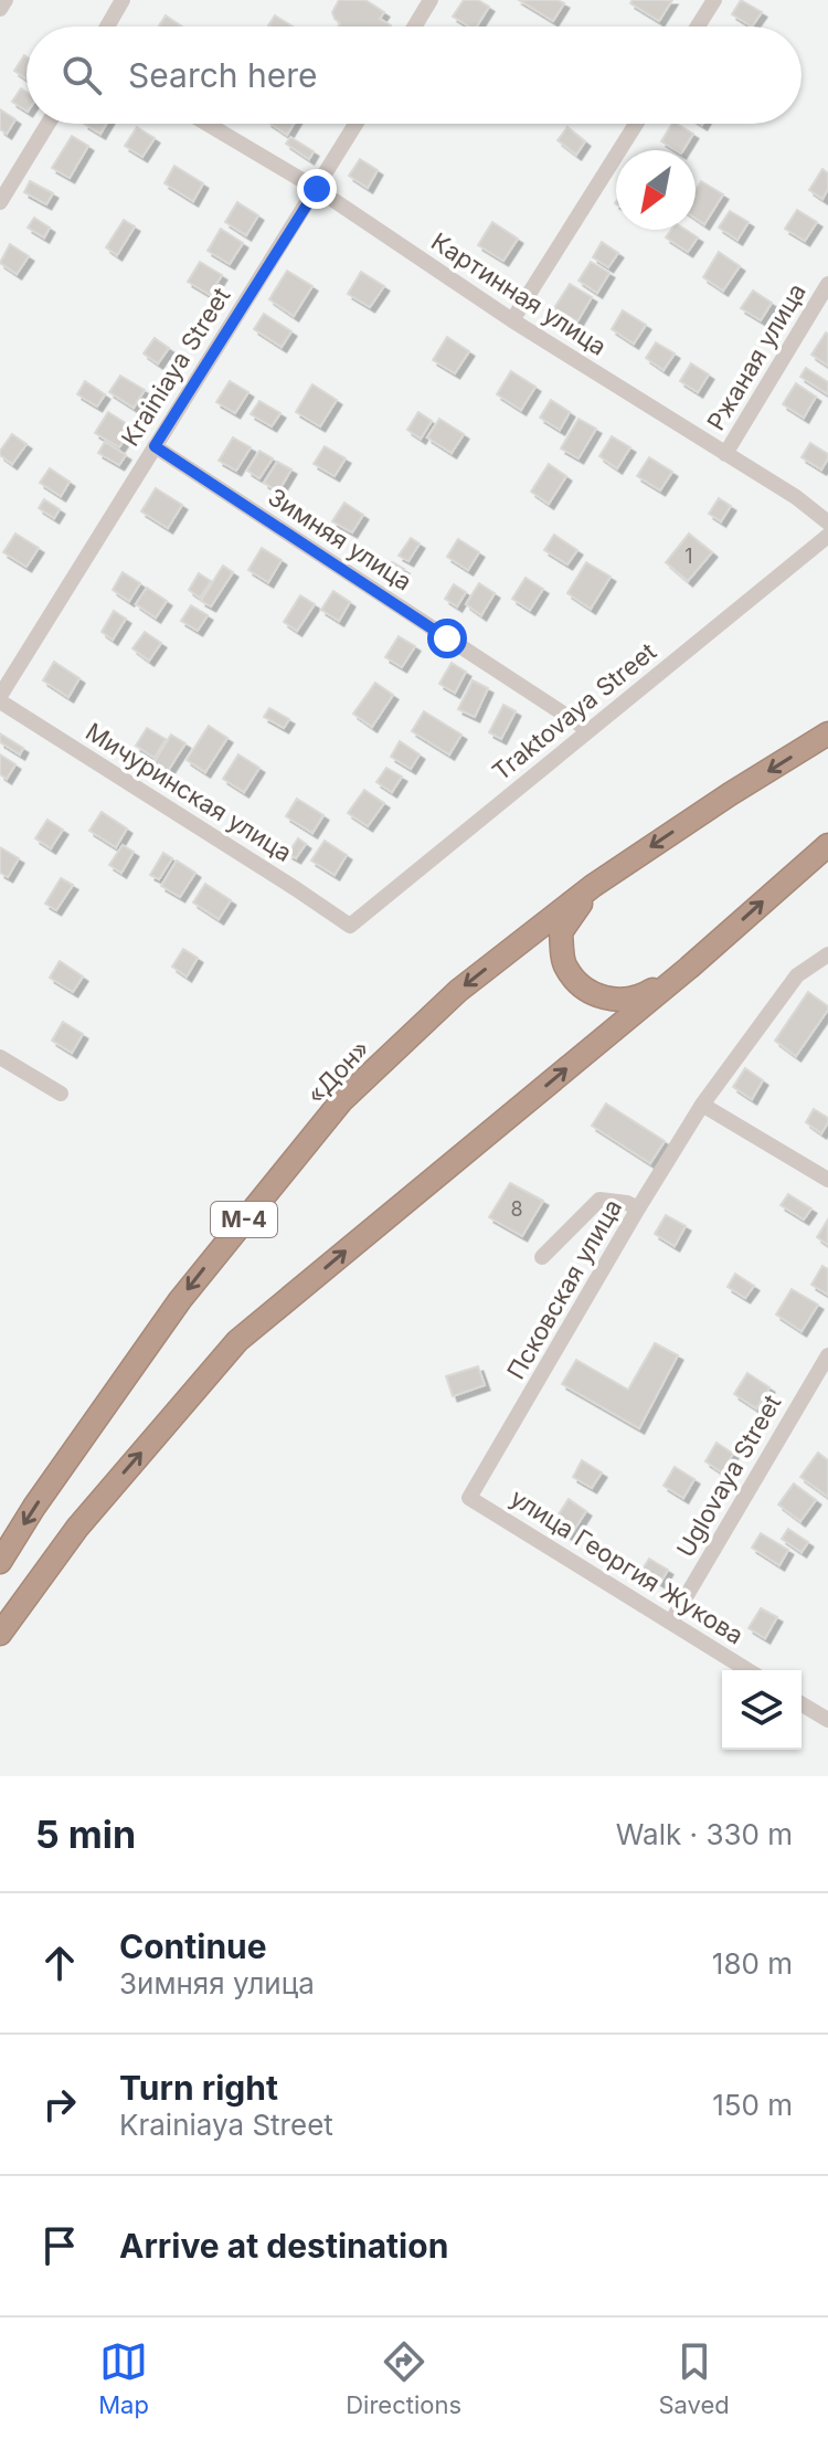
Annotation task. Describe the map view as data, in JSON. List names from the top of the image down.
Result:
{
  "streets": {
    "highway": ["«Дон»", "М-4"],
    "street": [
      "Картинная улица",
      "Ржаная улица",
      "Krainiaya Street",
      "Зимняя улица",
      "Traktovaya Street",
      "Мичуринская улица",
      "Псковская улица",
      "Uglovaya Street",
      "улица Георгия Жукова"
    ]
  },
  "crossings": [
    ["Картинная улица", "Ржаная улица"],
    ["Картинная улица", "Krainiaya Street"],
    ["Krainiaya Street", "Зимняя улица"],
    ["Krainiaya Street", "Мичуринская улица"],
    ["Зимняя улица", "Traktovaya Street"],
    ["Traktovaya Street", "Мичуринская улица"],
    ["«Дон»", "М-4"],
    ["Псковская улица", "улица Георгия Жукова"],
    ["Uglovaya Street", "улица Георгия Жукова"]
  ],
  "house_numbers": ["1", "8"],
  "north": "bottom left",
  "page": {
    "search": "Search here",
    "heading": ["5 min", "Walk · 330 m"],
    "list": [
      ["Continue", "Зимняя улица", "180 m"],
      ["Turn right", "Krainiaya Street", "150 m"],
      "Arrive at destination"
    ],
    "nav": ["Map", "Directions", "Saved"]
  }
}
